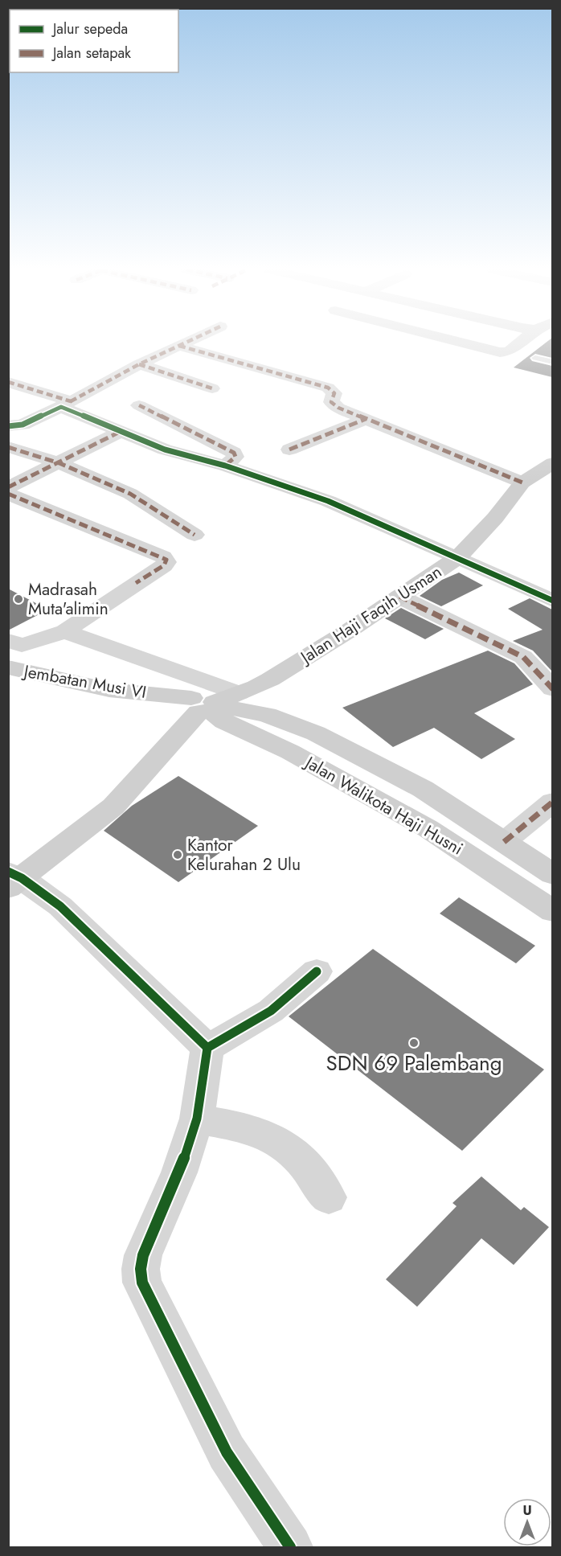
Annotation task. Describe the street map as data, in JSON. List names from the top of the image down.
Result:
{
  "streets": {
    "street": ["Jalan Haji Faqih Usman", "Jembatan Musi VI", "Jalan Walikota Haji Husni"]
  },
  "crossings": [
    ["Jalan Haji Faqih Usman", "Jembatan Musi VI"],
    ["Jalan Haji Faqih Usman", "Jalan Walikota Haji Husni"],
    ["Jembatan Musi VI", "Jalan Walikota Haji Husni"]
  ],
  "places": ["Madrasah Muta'alimin", "Kantor Kelurahan 2 Ulu", "SDN 69 Palembang"],
  "legend": ["Jalur sepeda", "Jalan setapak"],
  "north": "top"
}
